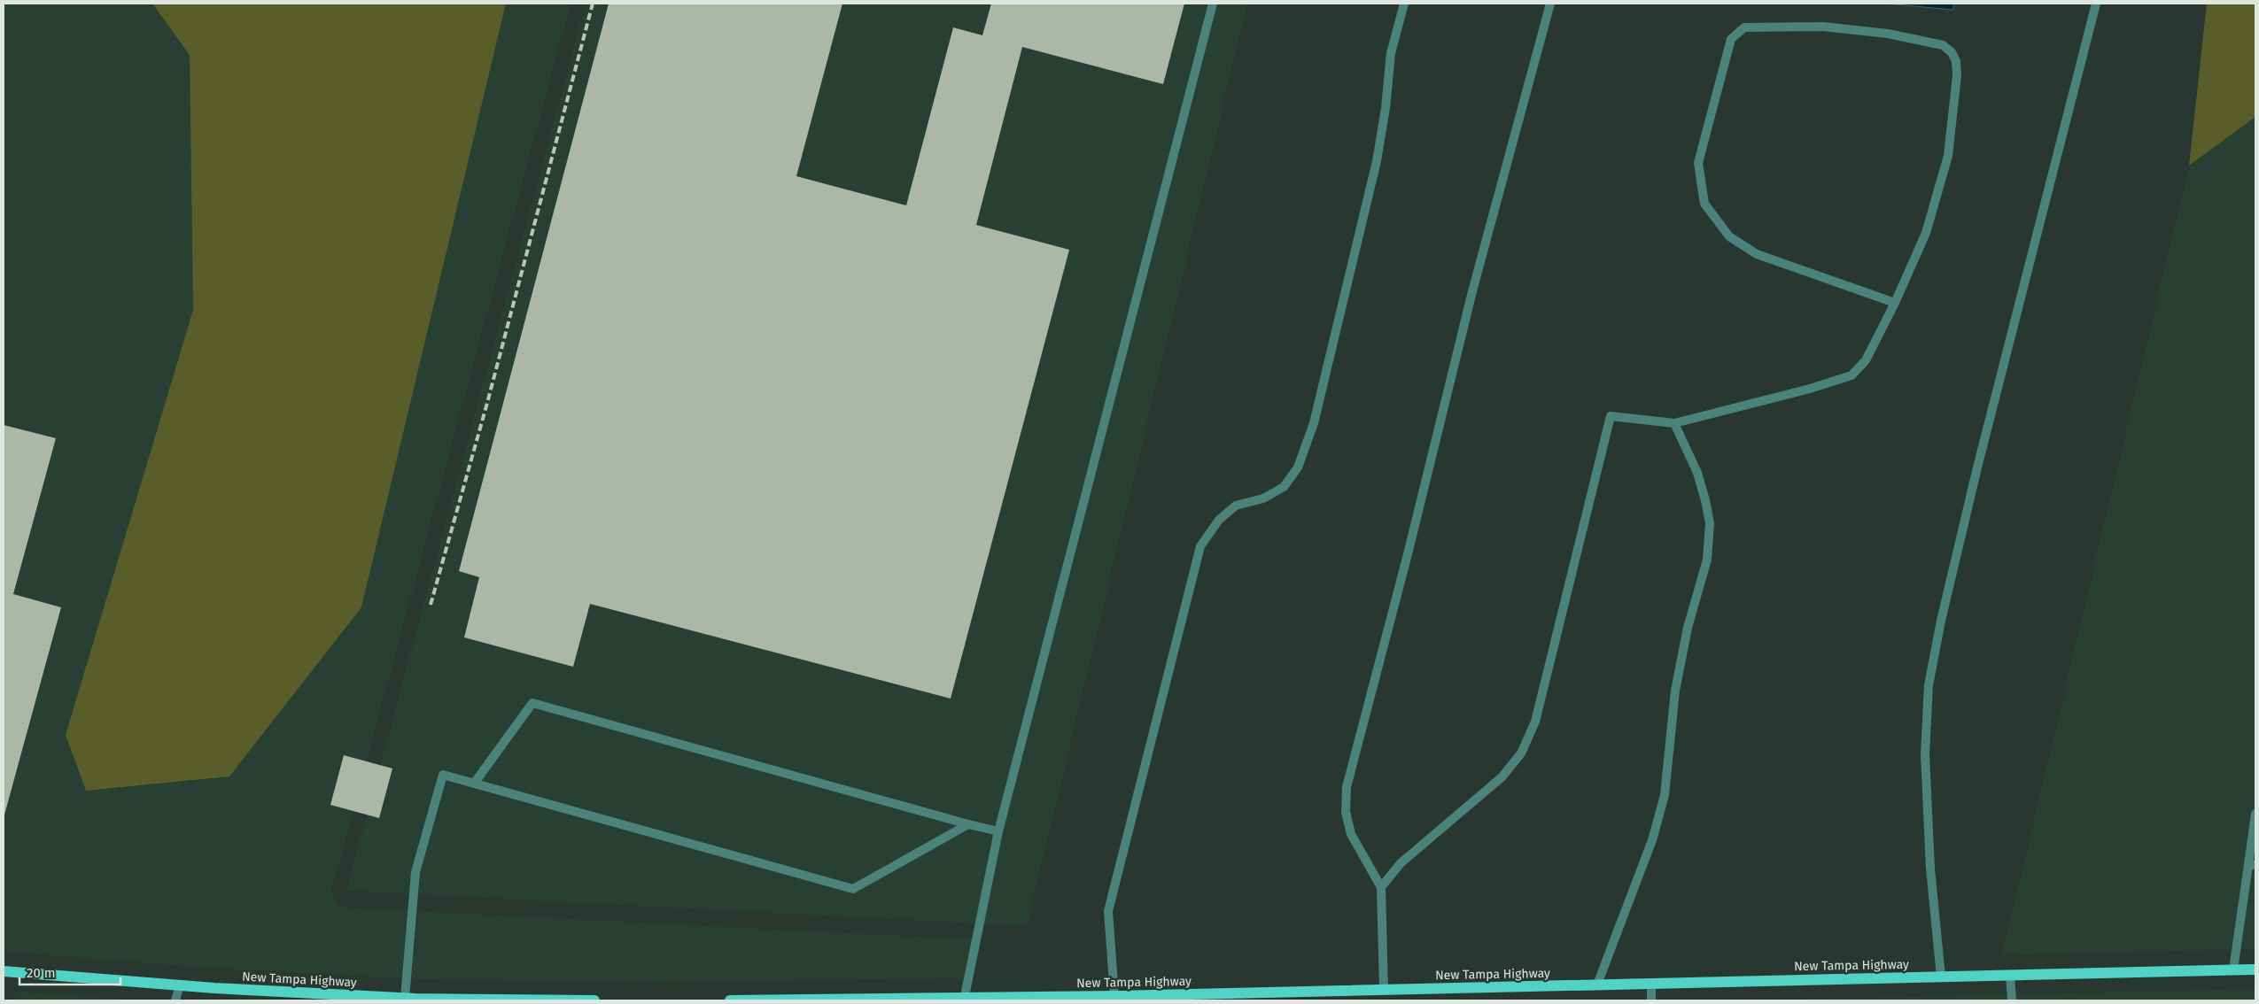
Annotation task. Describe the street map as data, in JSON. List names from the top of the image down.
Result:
{
  "streets": {
    "main road": ["New Tampa Highway"]
  },
  "scale_bar": "20 m"
}
